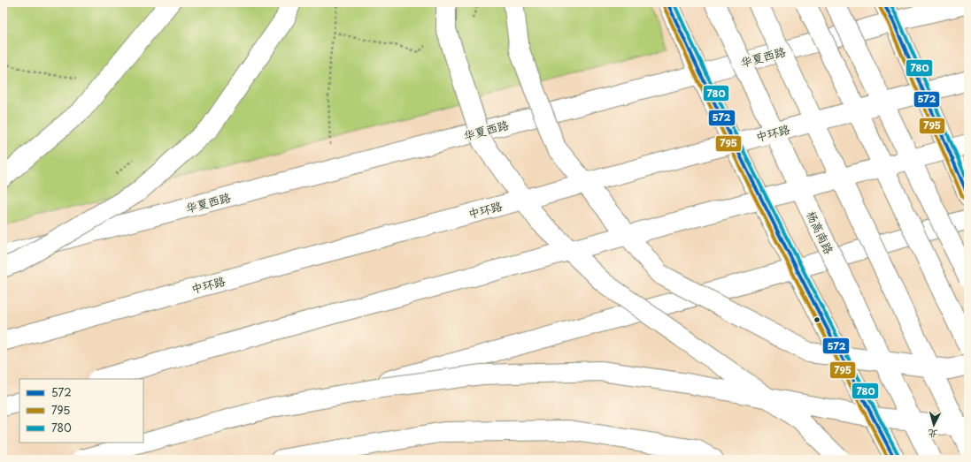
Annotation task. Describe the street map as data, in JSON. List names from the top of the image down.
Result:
{
  "streets": {
    "main road": ["华夏西路", "中环路", "杨高南路"]
  },
  "lines": ["transit line 572", "transit line 780", "transit line 795"],
  "legend": ["572", "795", "780"],
  "north": "bottom"
}
